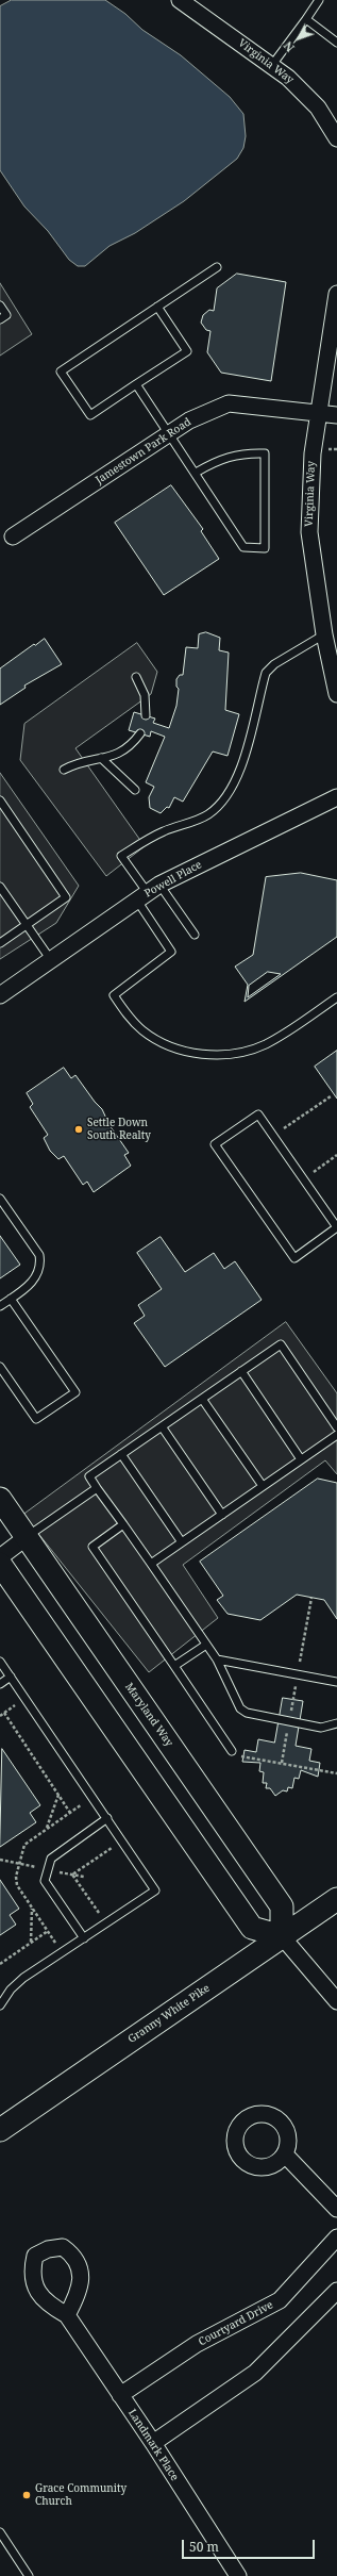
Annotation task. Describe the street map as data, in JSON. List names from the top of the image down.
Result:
{
  "streets": {
    "main road": ["Maryland Way", "Granny White Pike"],
    "street": [
      "Virginia Way",
      "Jamestown Park Road",
      "Powell Place",
      "Courtyard Drive",
      "Landmark Place"
    ]
  },
  "crossings": [
    ["Virginia Way", "Jamestown Park Road"],
    ["Maryland Way", "Granny White Pike"],
    ["Courtyard Drive", "Landmark Place"]
  ],
  "places": ["Settle Down South Realty", "Grace Community Church"],
  "scale_bar": "50 m",
  "north": "bottom left"
}
